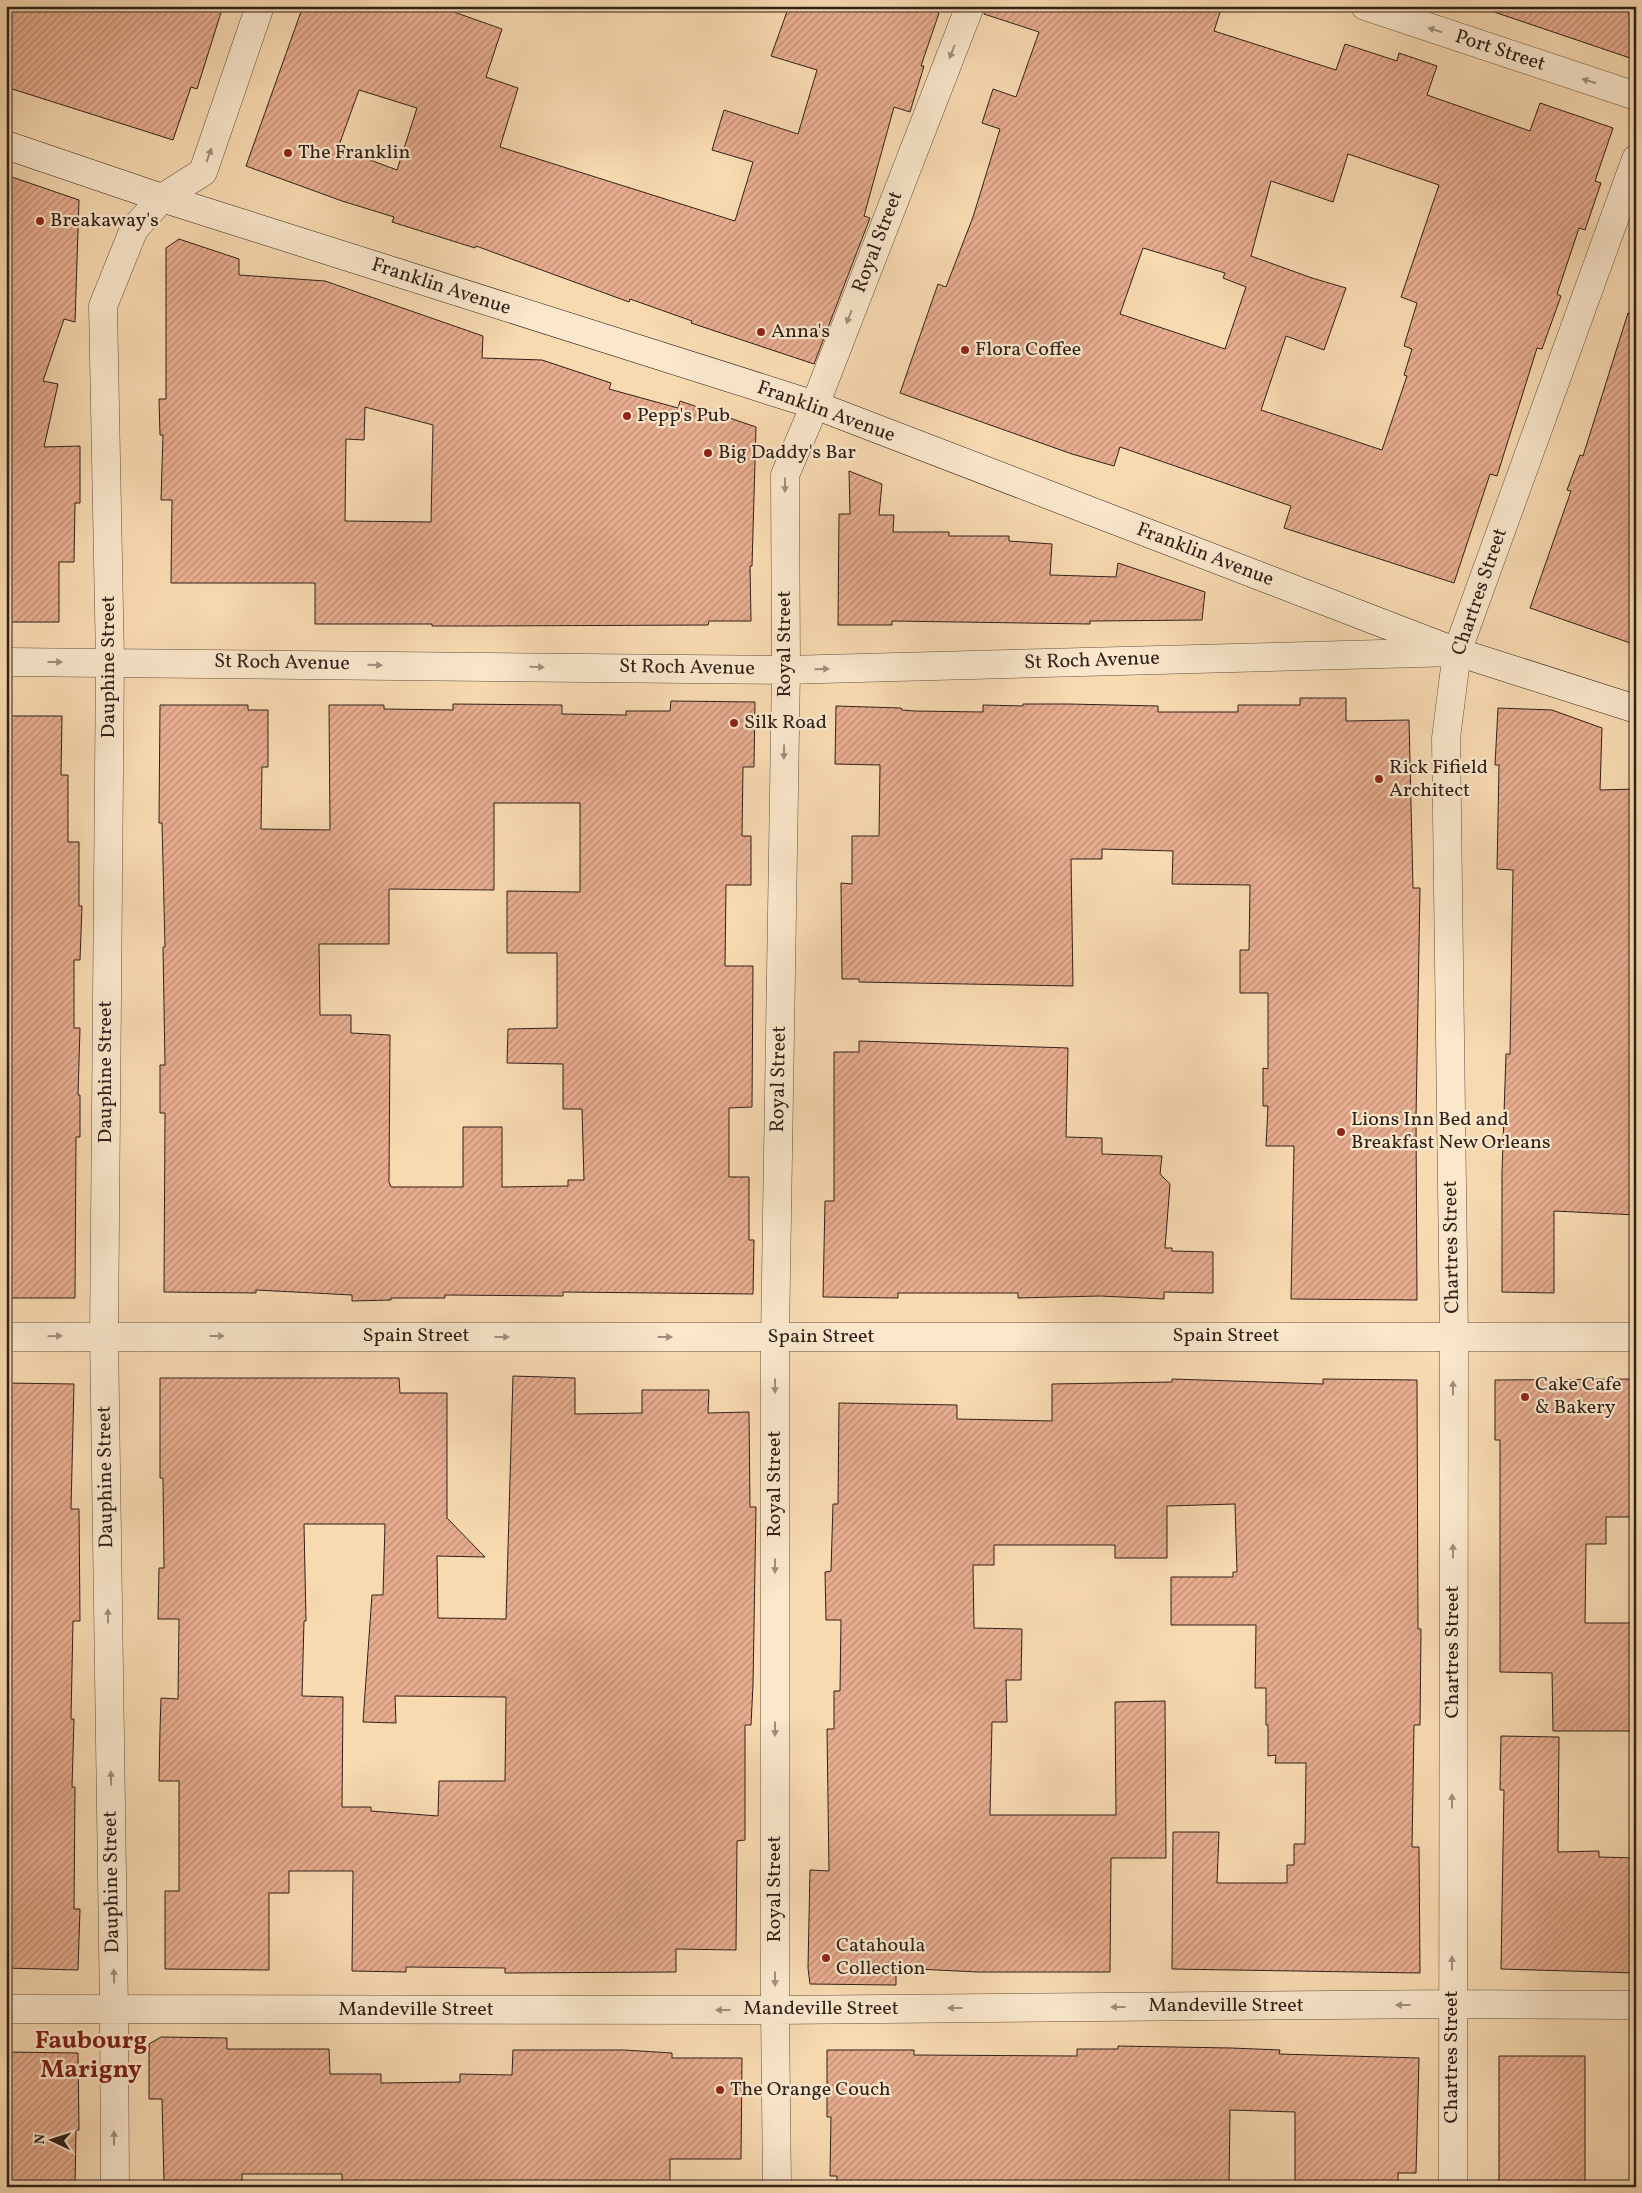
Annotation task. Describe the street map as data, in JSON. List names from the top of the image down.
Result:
{
  "streets": {
    "street": [
      "Port Street",
      "Royal Street",
      "Franklin Avenue",
      "Chartres Street",
      "St Roch Avenue",
      "Dauphine Street",
      "Spain Street",
      "Mandeville Street"
    ]
  },
  "crossings": [
    ["Royal Street", "Franklin Avenue"],
    ["Royal Street", "St Roch Avenue"],
    ["Royal Street", "Spain Street"],
    ["Royal Street", "Mandeville Street"],
    ["Franklin Avenue", "Chartres Street"],
    ["Franklin Avenue", "St Roch Avenue"],
    ["Franklin Avenue", "Dauphine Street"],
    ["Chartres Street", "St Roch Avenue"],
    ["Chartres Street", "Spain Street"],
    ["Chartres Street", "Mandeville Street"],
    ["St Roch Avenue", "Dauphine Street"],
    ["Dauphine Street", "Spain Street"],
    ["Dauphine Street", "Mandeville Street"]
  ],
  "one_way": [
    "Port Street",
    "Royal Street",
    "St Roch Avenue",
    "Dauphine Street",
    "Spain Street",
    "Mandeville Street"
  ],
  "districts": ["Faubourg Marigny"],
  "places": [
    "The Franklin",
    "Breakaway's",
    "Anna's",
    "Flora Coffee",
    "Pepp's Pub",
    "Big Daddy's Bar",
    "Silk Road",
    "Rick Fifield Architect",
    "Lions Inn Bed and Breakfast New Orleans",
    "Cake Cafe & Bakery",
    "Catahoula Collection",
    "The Orange Couch"
  ],
  "north": "left"
}
